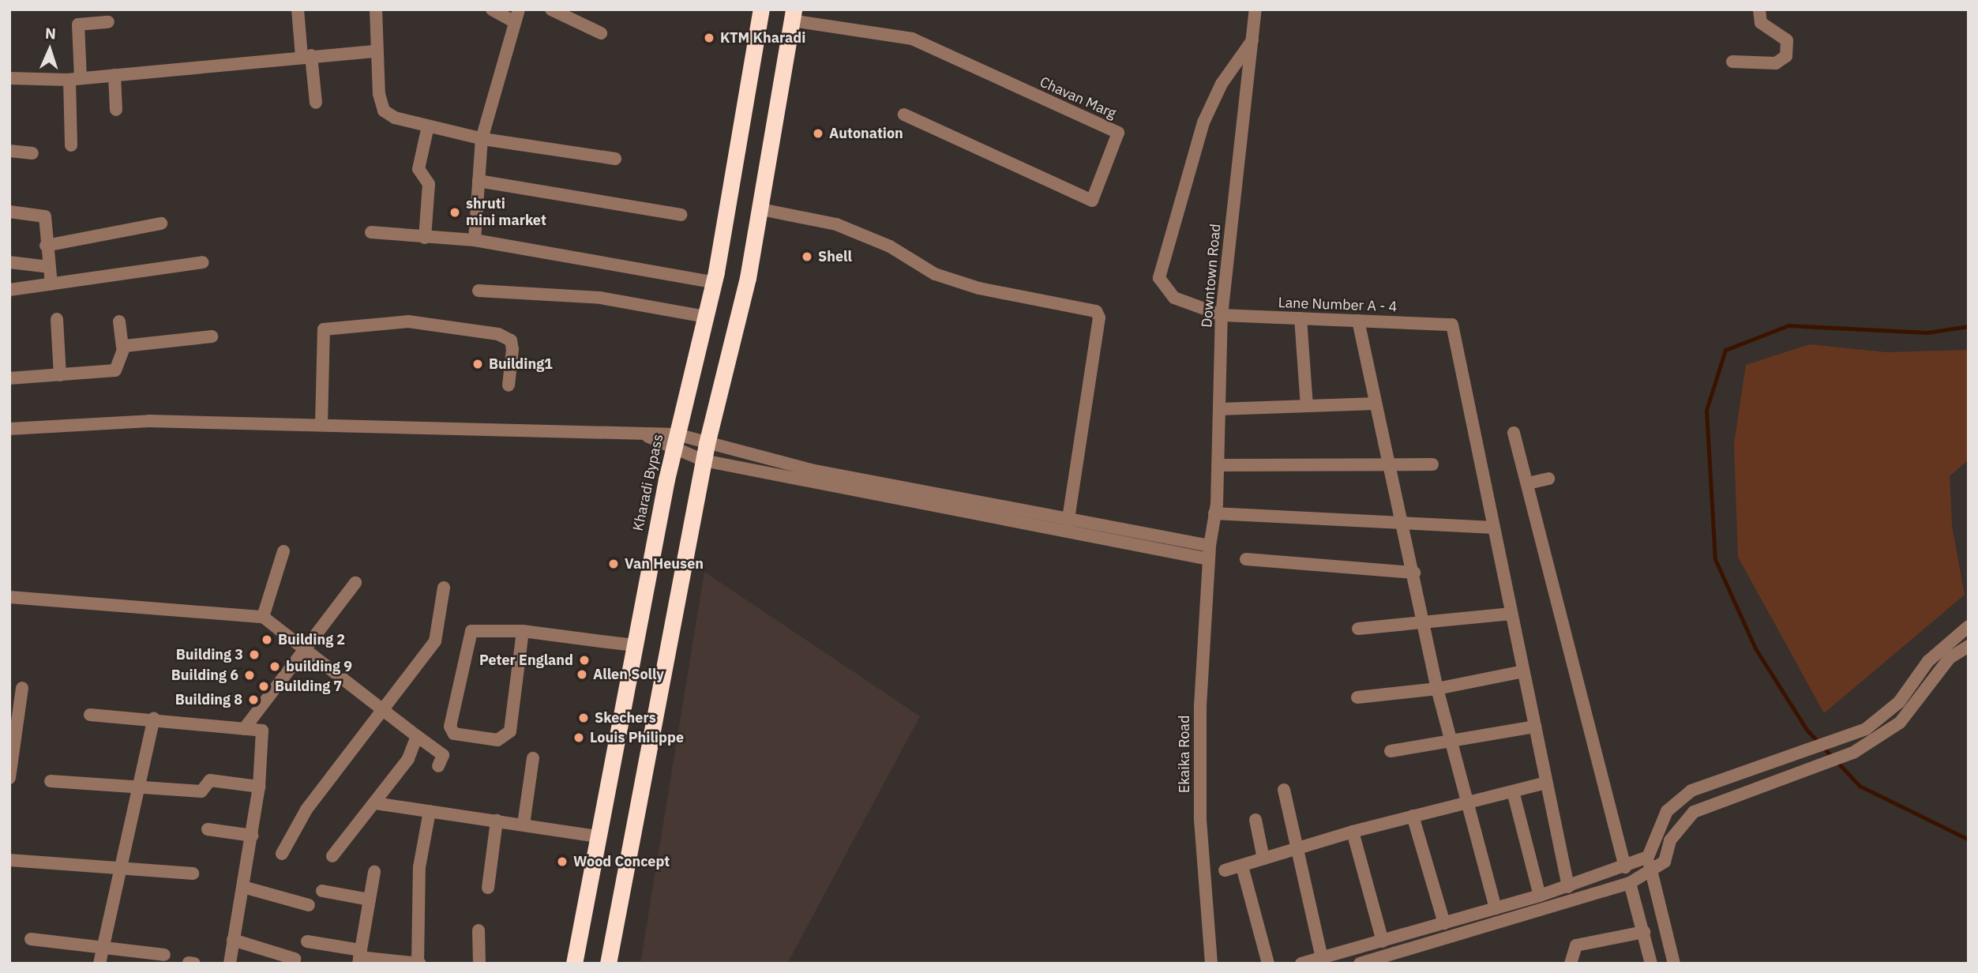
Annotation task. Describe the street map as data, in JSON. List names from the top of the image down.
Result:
{
  "streets": {
    "highway": ["Kharadi Bypass"],
    "street": [
      "Chavan Marg",
      "Downtown Road",
      "Lane Number A - 4",
      "Ekaika Road"
    ]
  },
  "crossings": [
    ["Downtown Road", "Lane Number A - 4"],
    ["Downtown Road", "Ekaika Road"]
  ],
  "places": [
    "KTM Kharadi",
    "Autonation",
    "shruti mini market",
    "Shell",
    "Building1",
    "Van Heusen",
    "Building 2",
    "Building 3",
    "Peter England",
    "building 9",
    "Allen Solly",
    "Building 6",
    "Building 7",
    "Building 8",
    "Skechers",
    "Louis Philippe",
    "Wood Concept"
  ],
  "north": "top"
}
